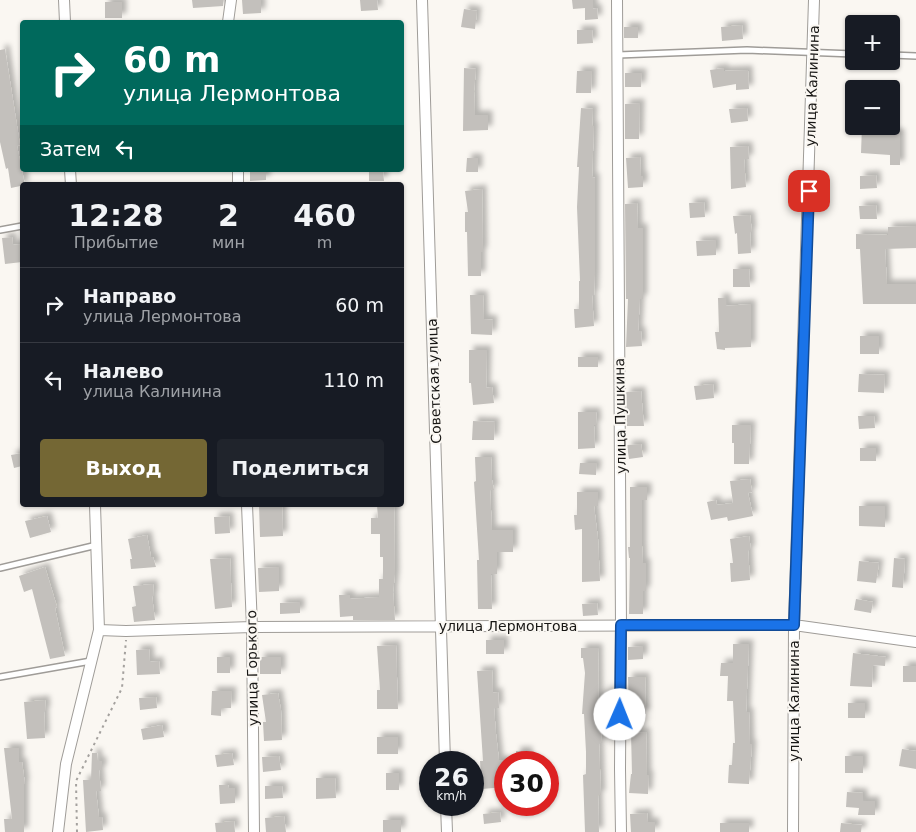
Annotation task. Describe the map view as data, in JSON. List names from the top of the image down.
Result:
{
  "streets": {
    "street": [
      "улица Калинина",
      "Советская улица",
      "улица Пушкина",
      "улица Лермонтова",
      "улица Горького"
    ]
  },
  "crossings": [
    ["улица Калинина", "улица Лермонтова"],
    ["Советская улица", "улица Лермонтова"],
    ["улица Пушкина", "улица Лермонтова"],
    ["улица Лермонтова", "улица Горького"]
  ],
  "page": {
    "map_buttons": ["+", "−"],
    "turn": ["60 m", "улица Лермонтова"],
    "then": "Затем",
    "eta": [
      "12:28",
      "Прибытие",
      "2",
      "мин",
      "460",
      "m"
    ],
    "list": [
      {
        "name": "Направо",
        "note": "улица Лермонтова",
        "value": "60 m"
      },
      {
        "name": "Налево",
        "note": "улица Калинина",
        "value": "110 m"
      }
    ],
    "buttons": ["Выход", "Поделиться"],
    "speed": "26 km/h",
    "limit": "30"
  }
}
